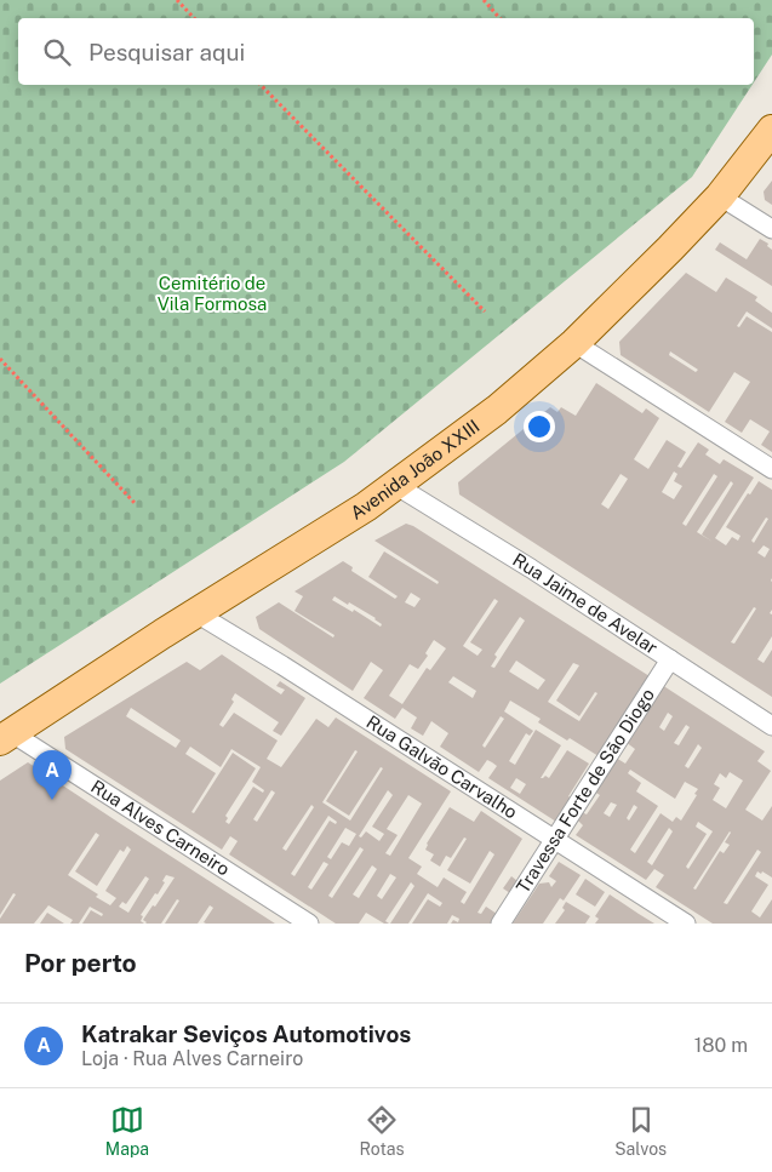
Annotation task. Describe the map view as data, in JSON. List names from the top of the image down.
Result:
{
  "streets": {
    "main road": ["Avenida João XXIII"],
    "street": [
      "Rua Jaime de Avelar",
      "Rua Galvão Carvalho",
      "Travessa Forte de São Diogo",
      "Rua Alves Carneiro"
    ]
  },
  "crossings": [
    ["Avenida João XXIII", "Rua Jaime de Avelar"],
    ["Avenida João XXIII", "Rua Galvão Carvalho"],
    ["Avenida João XXIII", "Rua Alves Carneiro"],
    ["Rua Jaime de Avelar", "Travessa Forte de São Diogo"],
    ["Rua Galvão Carvalho", "Travessa Forte de São Diogo"]
  ],
  "parks": ["Cemitério de Vila Formosa"],
  "page": {
    "search": "Pesquisar aqui",
    "pins": "A",
    "heading": "Por perto",
    "list": [
      {
        "mark": "A",
        "name": "Katrakar Seviços Automotivos",
        "note": "Loja · Rua Alves Carneiro",
        "value": "180 m"
      }
    ],
    "nav": ["Mapa", "Rotas", "Salvos"]
  }
}
